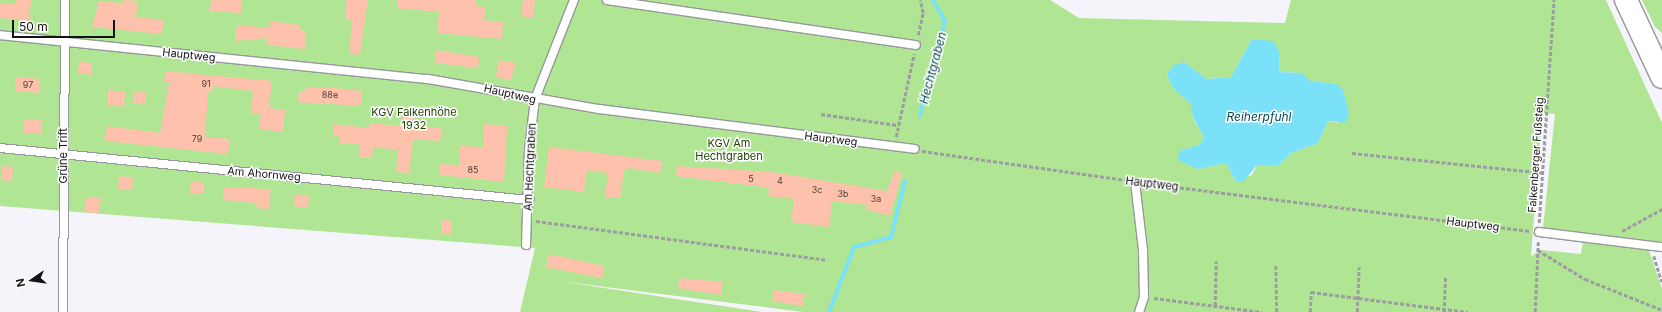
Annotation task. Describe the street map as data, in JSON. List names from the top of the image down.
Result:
{
  "streets": {
    "lane": [
      "Hauptweg",
      "Grüne Trift",
      "Am Hechtgraben",
      "Am Ahornweg"
    ],
    "path": ["Falkenberger Fußsteig"]
  },
  "crossings": [
    ["Hauptweg", "Falkenberger Fußsteig"],
    ["Hauptweg", "Grüne Trift"],
    ["Hauptweg", "Am Hechtgraben"],
    ["Grüne Trift", "Am Ahornweg"],
    ["Am Hechtgraben", "Am Ahornweg"]
  ],
  "water": ["Hechtgraben", "Reiherpfuhl"],
  "parks": ["KGV Falkenhöhe 1932", "KGV Am Hechtgraben"],
  "house_numbers": [
    "91",
    "97",
    "88e",
    "79",
    "85",
    "5",
    "4",
    "3c",
    "3b",
    "3a"
  ],
  "scale_bar": "50 m",
  "north": "left"
}
